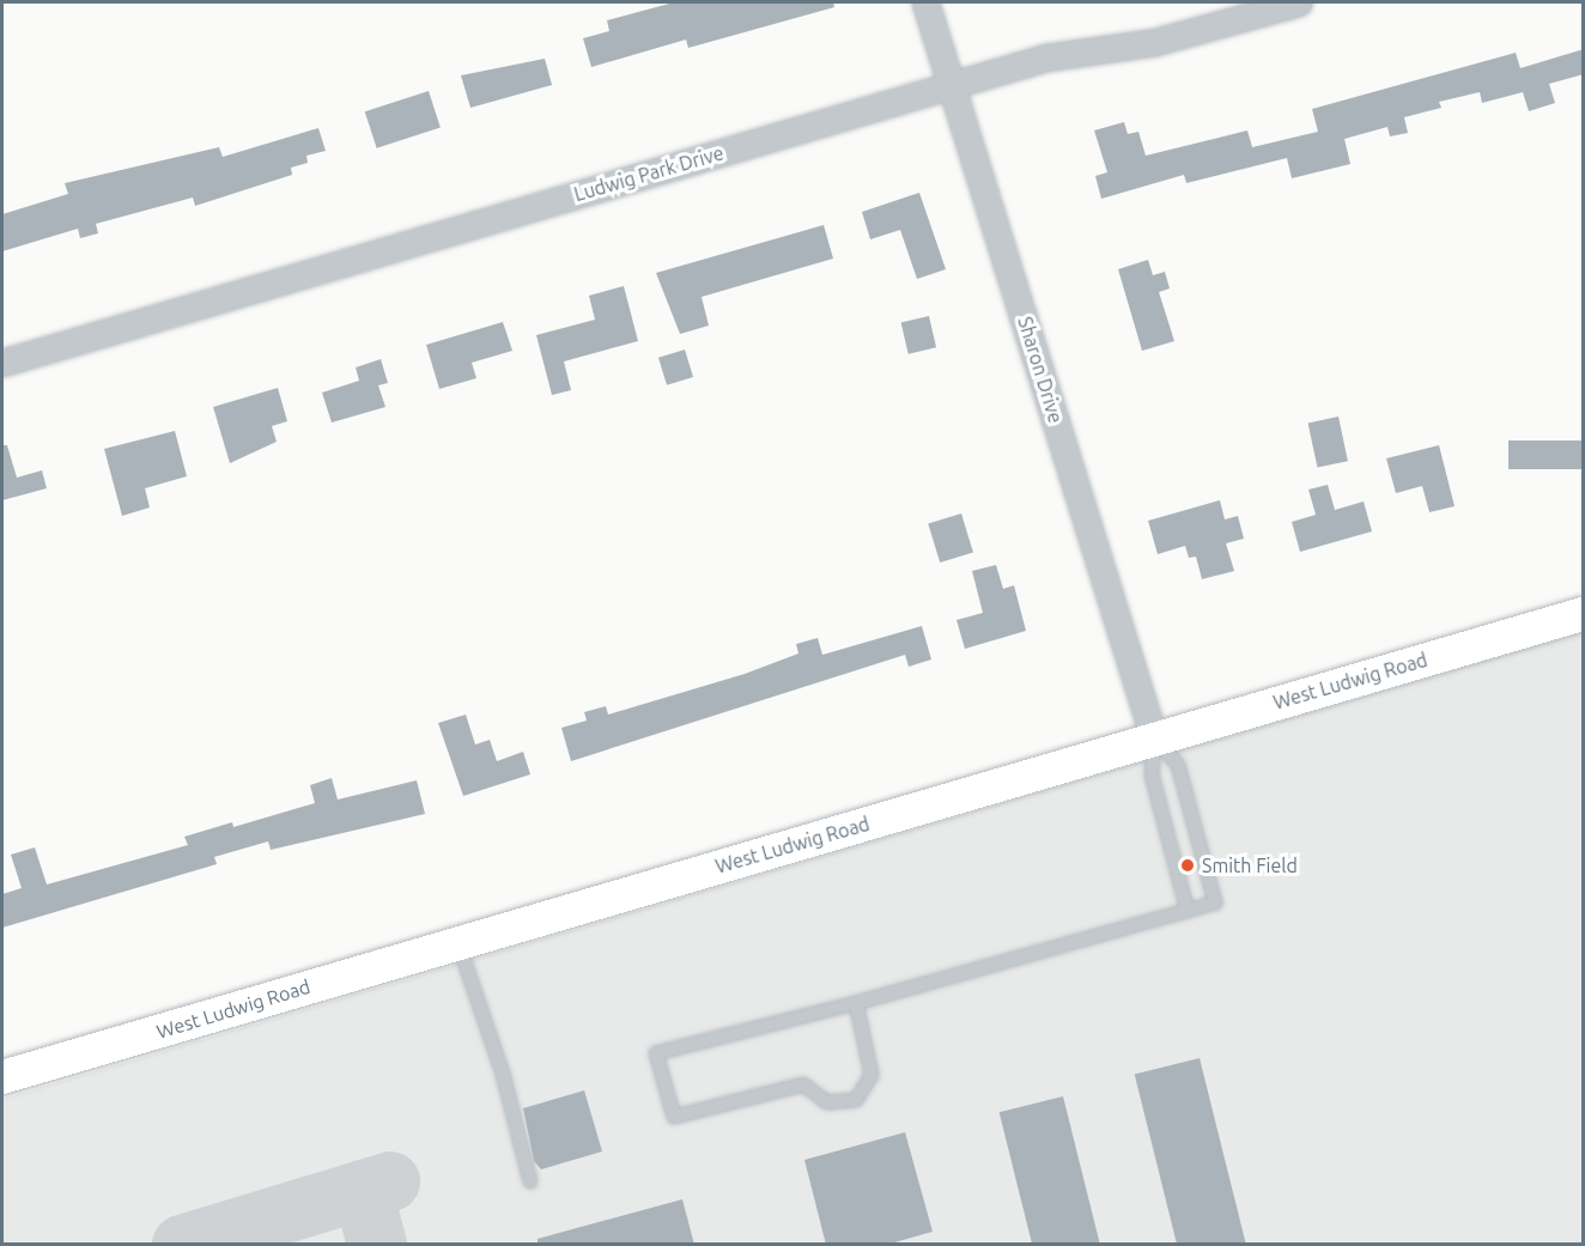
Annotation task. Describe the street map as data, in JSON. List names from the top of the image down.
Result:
{
  "streets": {
    "main road": ["West Ludwig Road"],
    "street": ["Ludwig Park Drive", "Sharon Drive"]
  },
  "crossings": [
    ["Ludwig Park Drive", "Sharon Drive"],
    ["Sharon Drive", "West Ludwig Road"]
  ],
  "places": ["Smith Field"]
}
